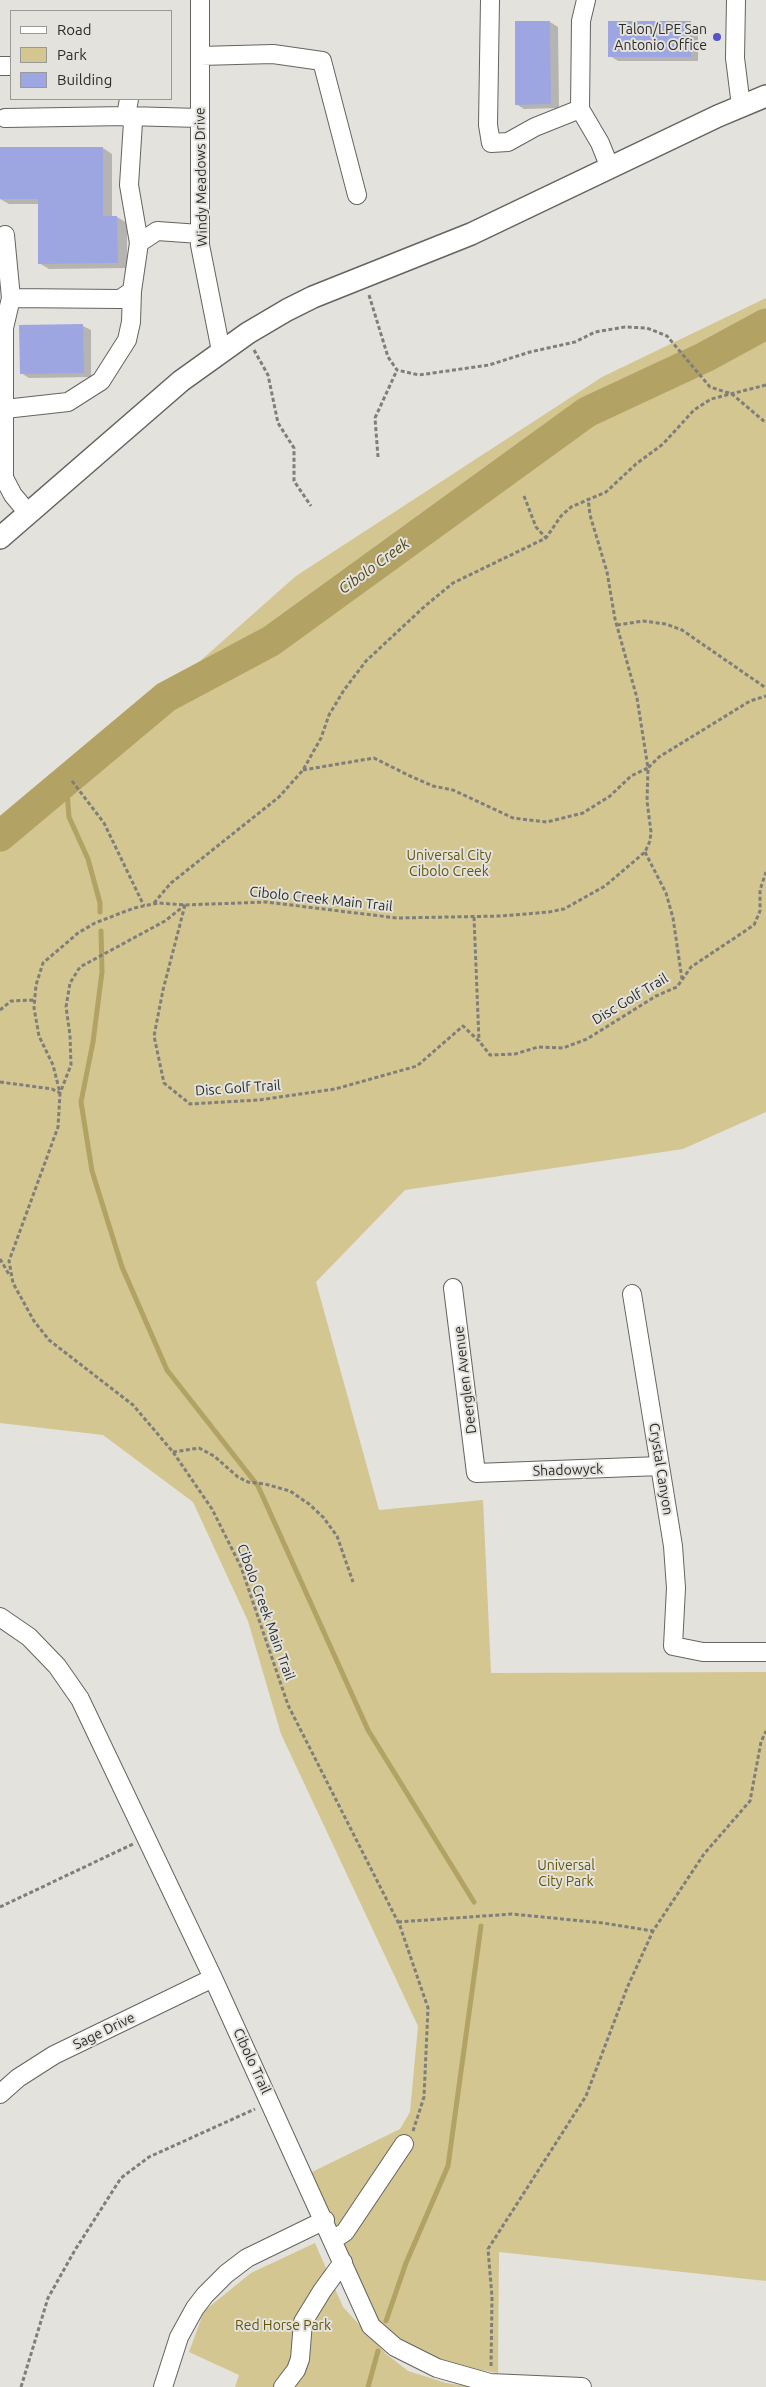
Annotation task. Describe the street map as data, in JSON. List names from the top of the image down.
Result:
{
  "streets": {
    "street": [
      "Windy Meadows Drive",
      "Deerglen Avenue",
      "Crystal Canyon",
      "Shadowyck",
      "Sage Drive",
      "Cibolo Trail"
    ],
    "path": ["Cibolo Creek Main Trail", "Disc Golf Trail"]
  },
  "crossings": [
    ["Cibolo Creek Main Trail", "Disc Golf Trail"],
    ["Deerglen Avenue", "Shadowyck"],
    ["Crystal Canyon", "Shadowyck"],
    ["Sage Drive", "Cibolo Trail"]
  ],
  "water": ["Cibolo Creek"],
  "parks": ["Universal City Cibolo Creek", "Universal City Park", "Red Horse Park"],
  "places": ["Talon/LPE San Antonio Office"],
  "legend": ["Road", "Park", "Building"]
}
